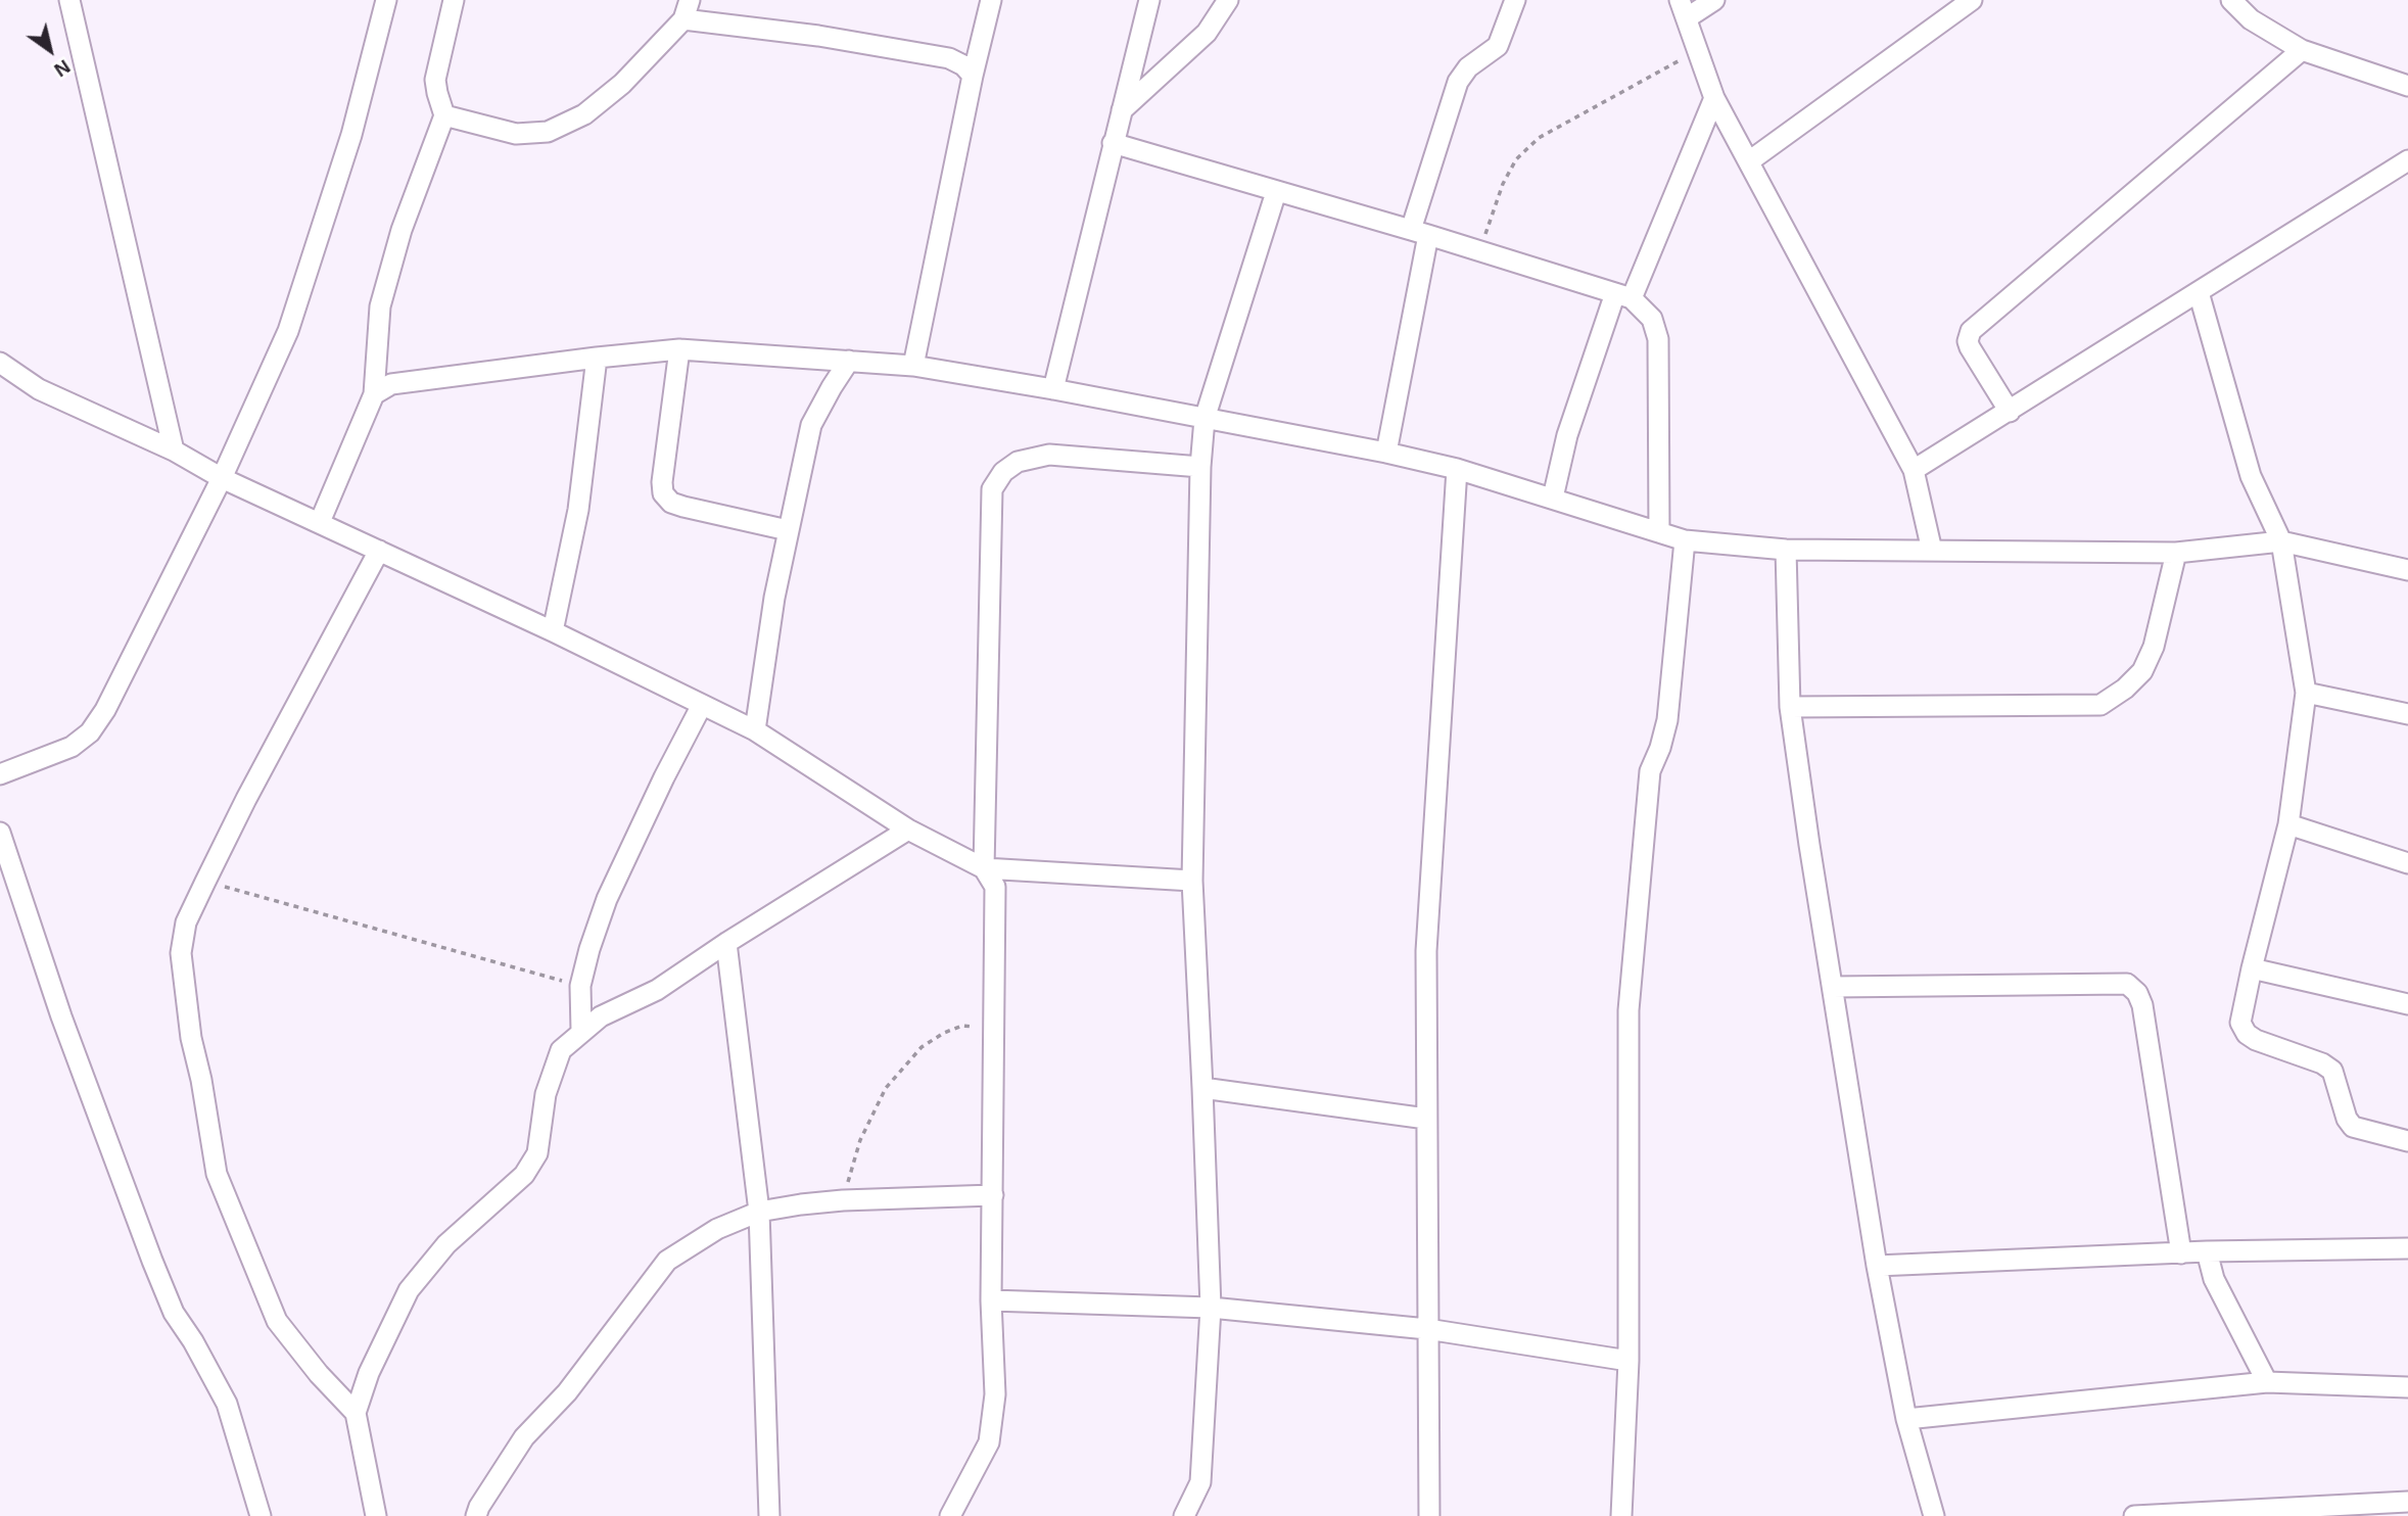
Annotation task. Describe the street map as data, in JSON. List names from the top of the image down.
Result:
{
  "north": "bottom right"
}
